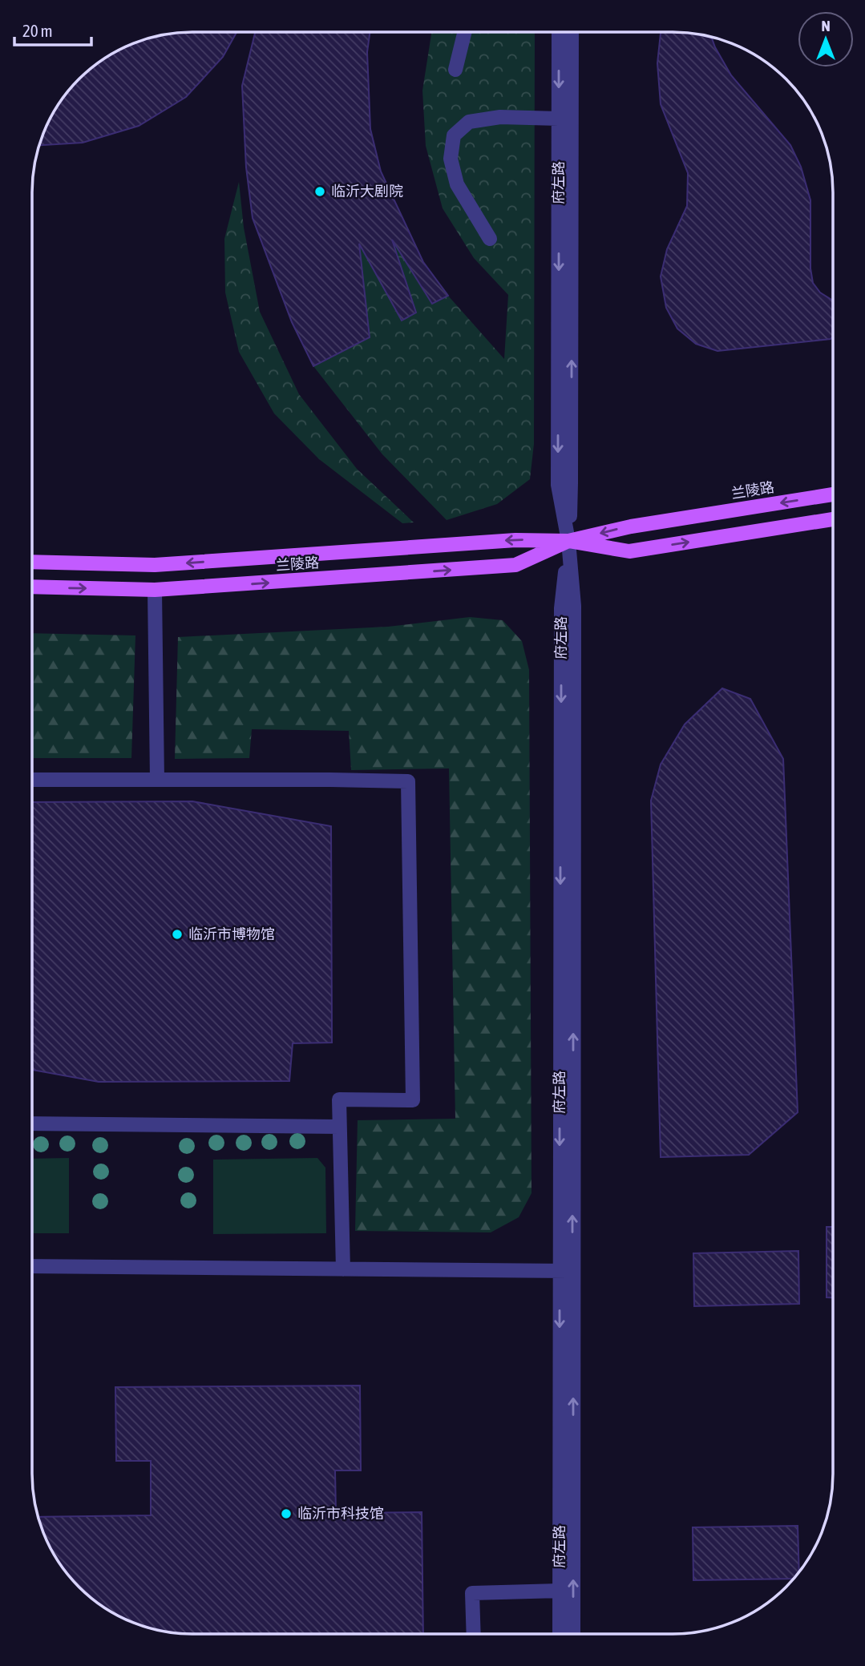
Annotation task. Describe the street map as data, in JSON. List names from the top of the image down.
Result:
{
  "streets": {
    "main road": ["兰陵路"],
    "street": ["府左路"]
  },
  "crossings": [
    ["府左路", "兰陵路"]
  ],
  "places": ["临沂大剧院", "临沂市博物馆", "临沂市科技馆"],
  "scale_bar": "20 m",
  "north": "top"
}
